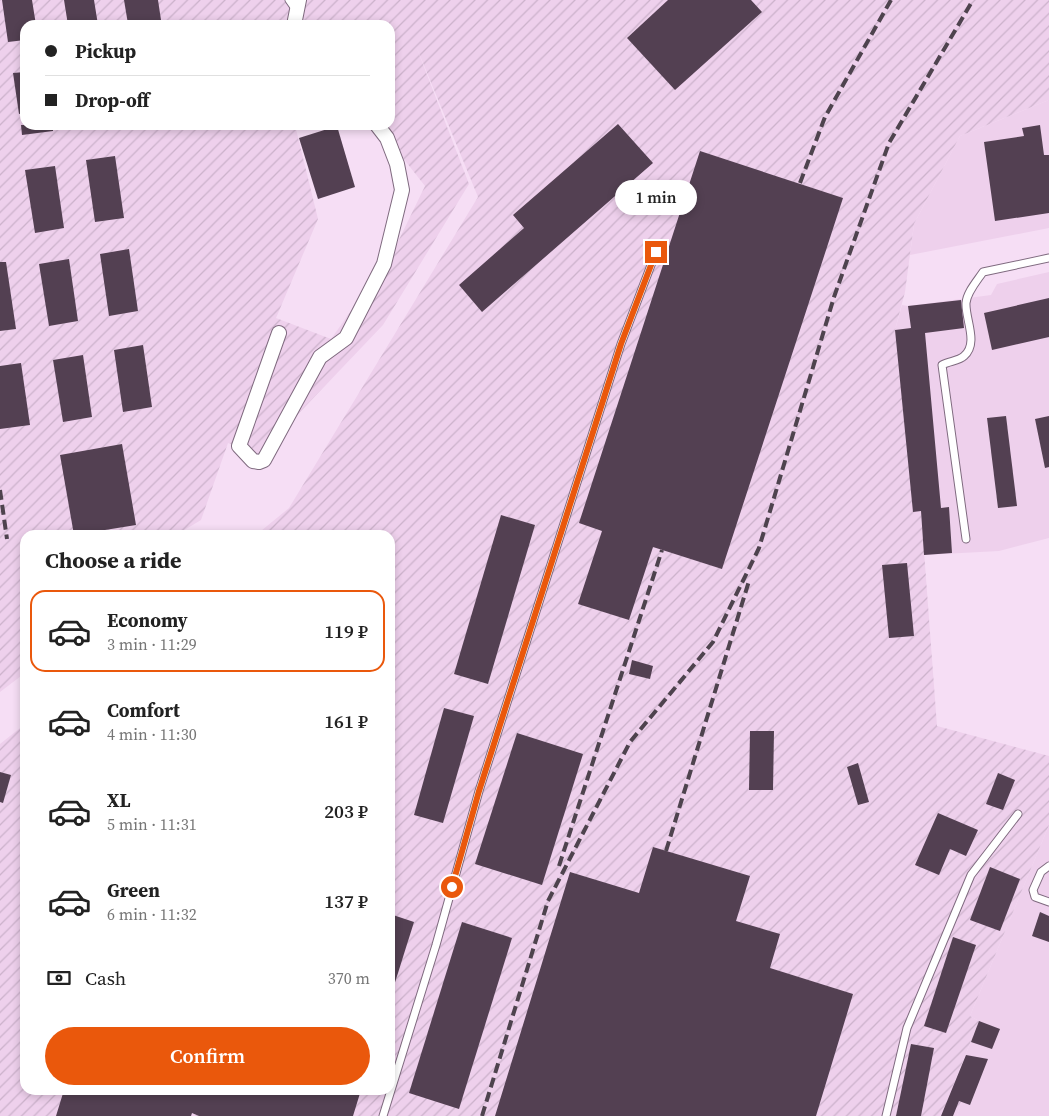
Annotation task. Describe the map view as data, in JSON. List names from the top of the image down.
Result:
{
  "page": {
    "banner": ["Pickup", "Drop-off"],
    "bubble": "1 min",
    "heading": "Choose a ride",
    "list": [
      {
        "name": "Economy",
        "note": "3 min · 11:29",
        "value": "119 ₽"
      },
      {
        "name": "Comfort",
        "note": "4 min · 11:30",
        "value": "161 ₽"
      },
      {
        "name": "XL",
        "note": "5 min · 11:31",
        "value": "203 ₽"
      },
      {
        "name": "Green",
        "note": "6 min · 11:32",
        "value": "137 ₽"
      }
    ],
    "pay": ["Cash", "370 m"],
    "buttons": "Confirm"
  }
}
